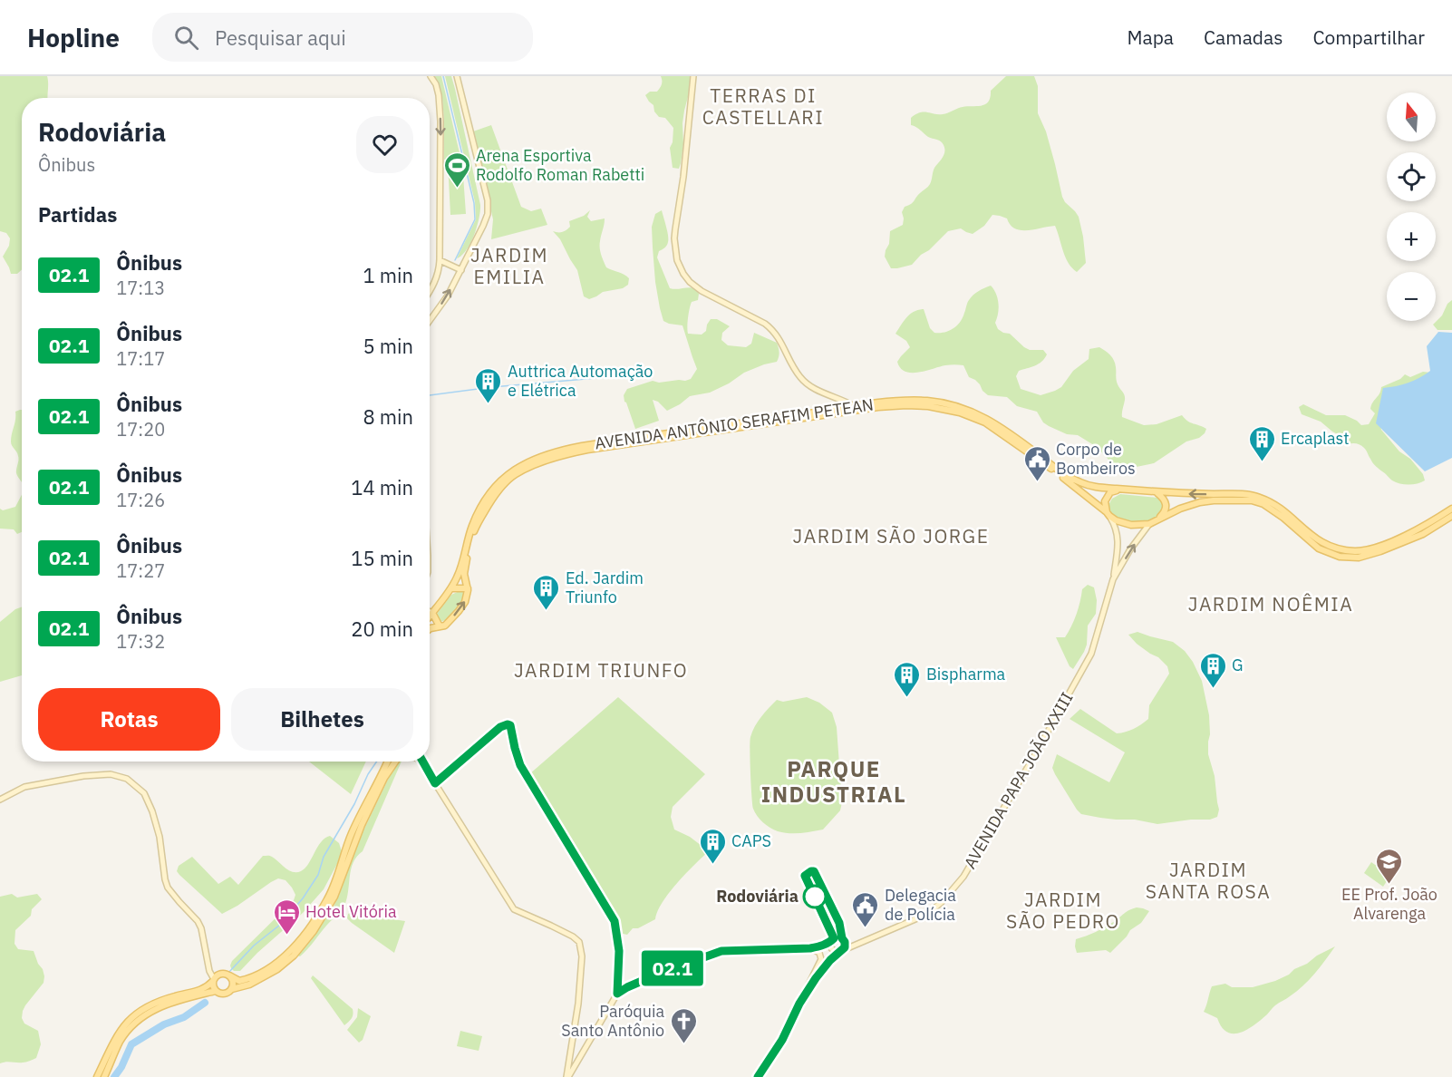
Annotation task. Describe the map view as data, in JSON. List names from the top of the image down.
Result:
{
  "streets": {
    "main road": ["AVENIDA ANTÔNIO SERAFIM PETEAN", "AVENIDA PAPA JOÃO XXIII"]
  },
  "crossings": [
    ["AVENIDA ANTÔNIO SERAFIM PETEAN", "AVENIDA PAPA JOÃO XXIII"]
  ],
  "districts": [
    "TERRAS DI CASTELLARI",
    "JARDIM EMILIA",
    "JARDIM SÃO JORGE",
    "JARDIM NOÊMIA",
    "JARDIM TRIUNFO",
    "PARQUE INDUSTRIAL",
    "JARDIM SANTA ROSA",
    "JARDIM SÃO PEDRO"
  ],
  "places": {
    "sports": ["Arena Esportiva Rodolfo Roman Rabetti"],
    "building": [
      "Auttrica Automação e Elétrica",
      "Ercaplast",
      "Ed. Jardim Triunfo",
      "G",
      "Bispharma",
      "CAPS"
    ],
    "public building": ["Corpo de Bombeiros", "Delegacia de Polícia"],
    "school or university": ["EE Prof. João Alvarenga"],
    "other": ["Rodoviária"],
    "hotel": ["Hotel Vitória"],
    "church": ["Paróquia Santo Antônio"]
  },
  "lines": ["bus line 02.1"],
  "north": "top",
  "page": {
    "header": "Hopline",
    "search": "Pesquisar aqui",
    "nav": ["Mapa", "Camadas", "Compartilhar"],
    "on_map": "02.1",
    "map_buttons": ["+", "−"],
    "heading": [
      ["Rodoviária", "Ônibus"],
      "Partidas"
    ],
    "list": [
      {
        "mark": "02.1",
        "name": "Ônibus",
        "note": "17:13",
        "value": "1 min"
      },
      {
        "mark": "02.1",
        "name": "Ônibus",
        "note": "17:17",
        "value": "5 min"
      },
      {
        "mark": "02.1",
        "name": "Ônibus",
        "note": "17:20",
        "value": "8 min"
      },
      {
        "mark": "02.1",
        "name": "Ônibus",
        "note": "17:26",
        "value": "14 min"
      },
      {
        "mark": "02.1",
        "name": "Ônibus",
        "note": "17:27",
        "value": "15 min"
      },
      {
        "mark": "02.1",
        "name": "Ônibus",
        "note": "17:32",
        "value": "20 min"
      }
    ],
    "buttons": ["Rotas", "Bilhetes"]
  }
}
